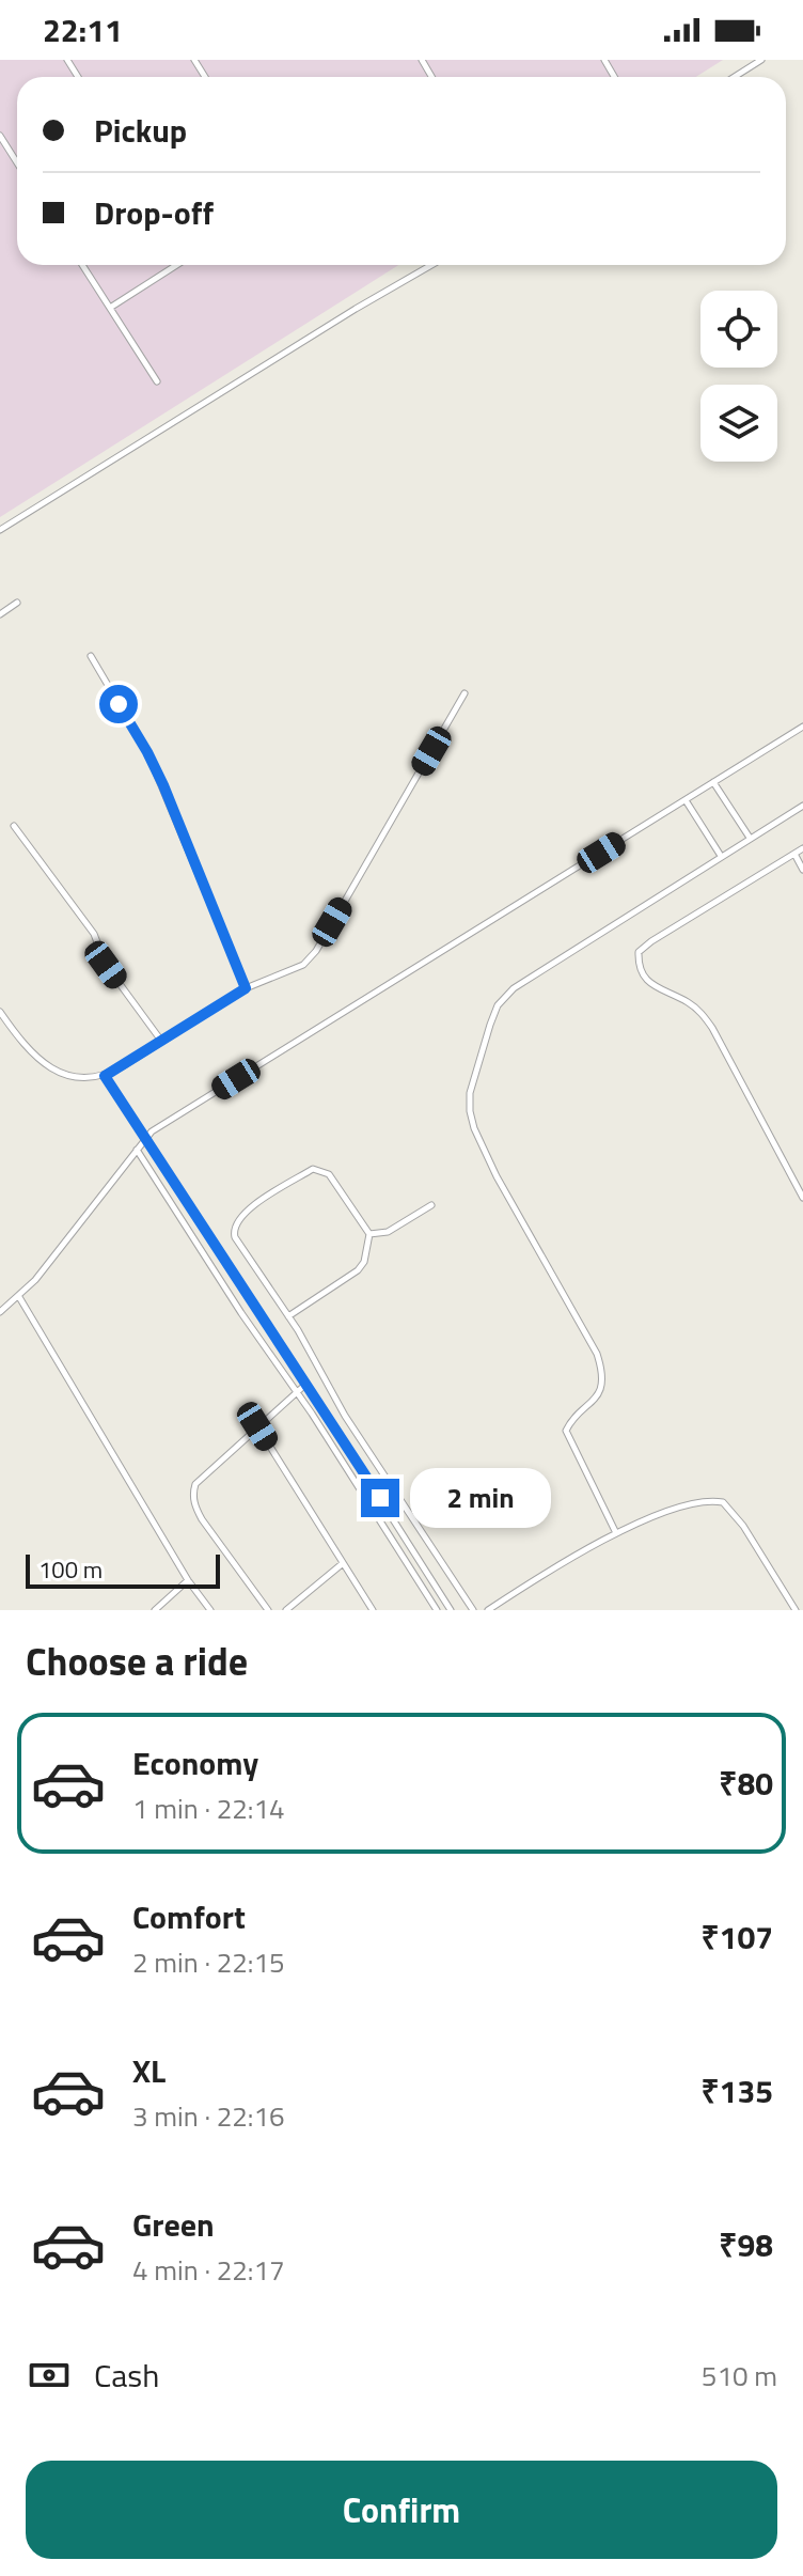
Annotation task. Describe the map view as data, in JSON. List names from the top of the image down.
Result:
{
  "scale_bar": "100 m",
  "page": {
    "status": "22:11",
    "banner": ["Pickup", "Drop-off"],
    "bubble": "2 min",
    "scale": "100 m",
    "heading": "Choose a ride",
    "list": [
      {
        "name": "Economy",
        "note": "1 min · 22:14",
        "value": "₹80"
      },
      {
        "name": "Comfort",
        "note": "2 min · 22:15",
        "value": "₹107"
      },
      {
        "name": "XL",
        "note": "3 min · 22:16",
        "value": "₹135"
      },
      {
        "name": "Green",
        "note": "4 min · 22:17",
        "value": "₹98"
      }
    ],
    "pay": ["Cash", "510 m"],
    "buttons": "Confirm"
  }
}
